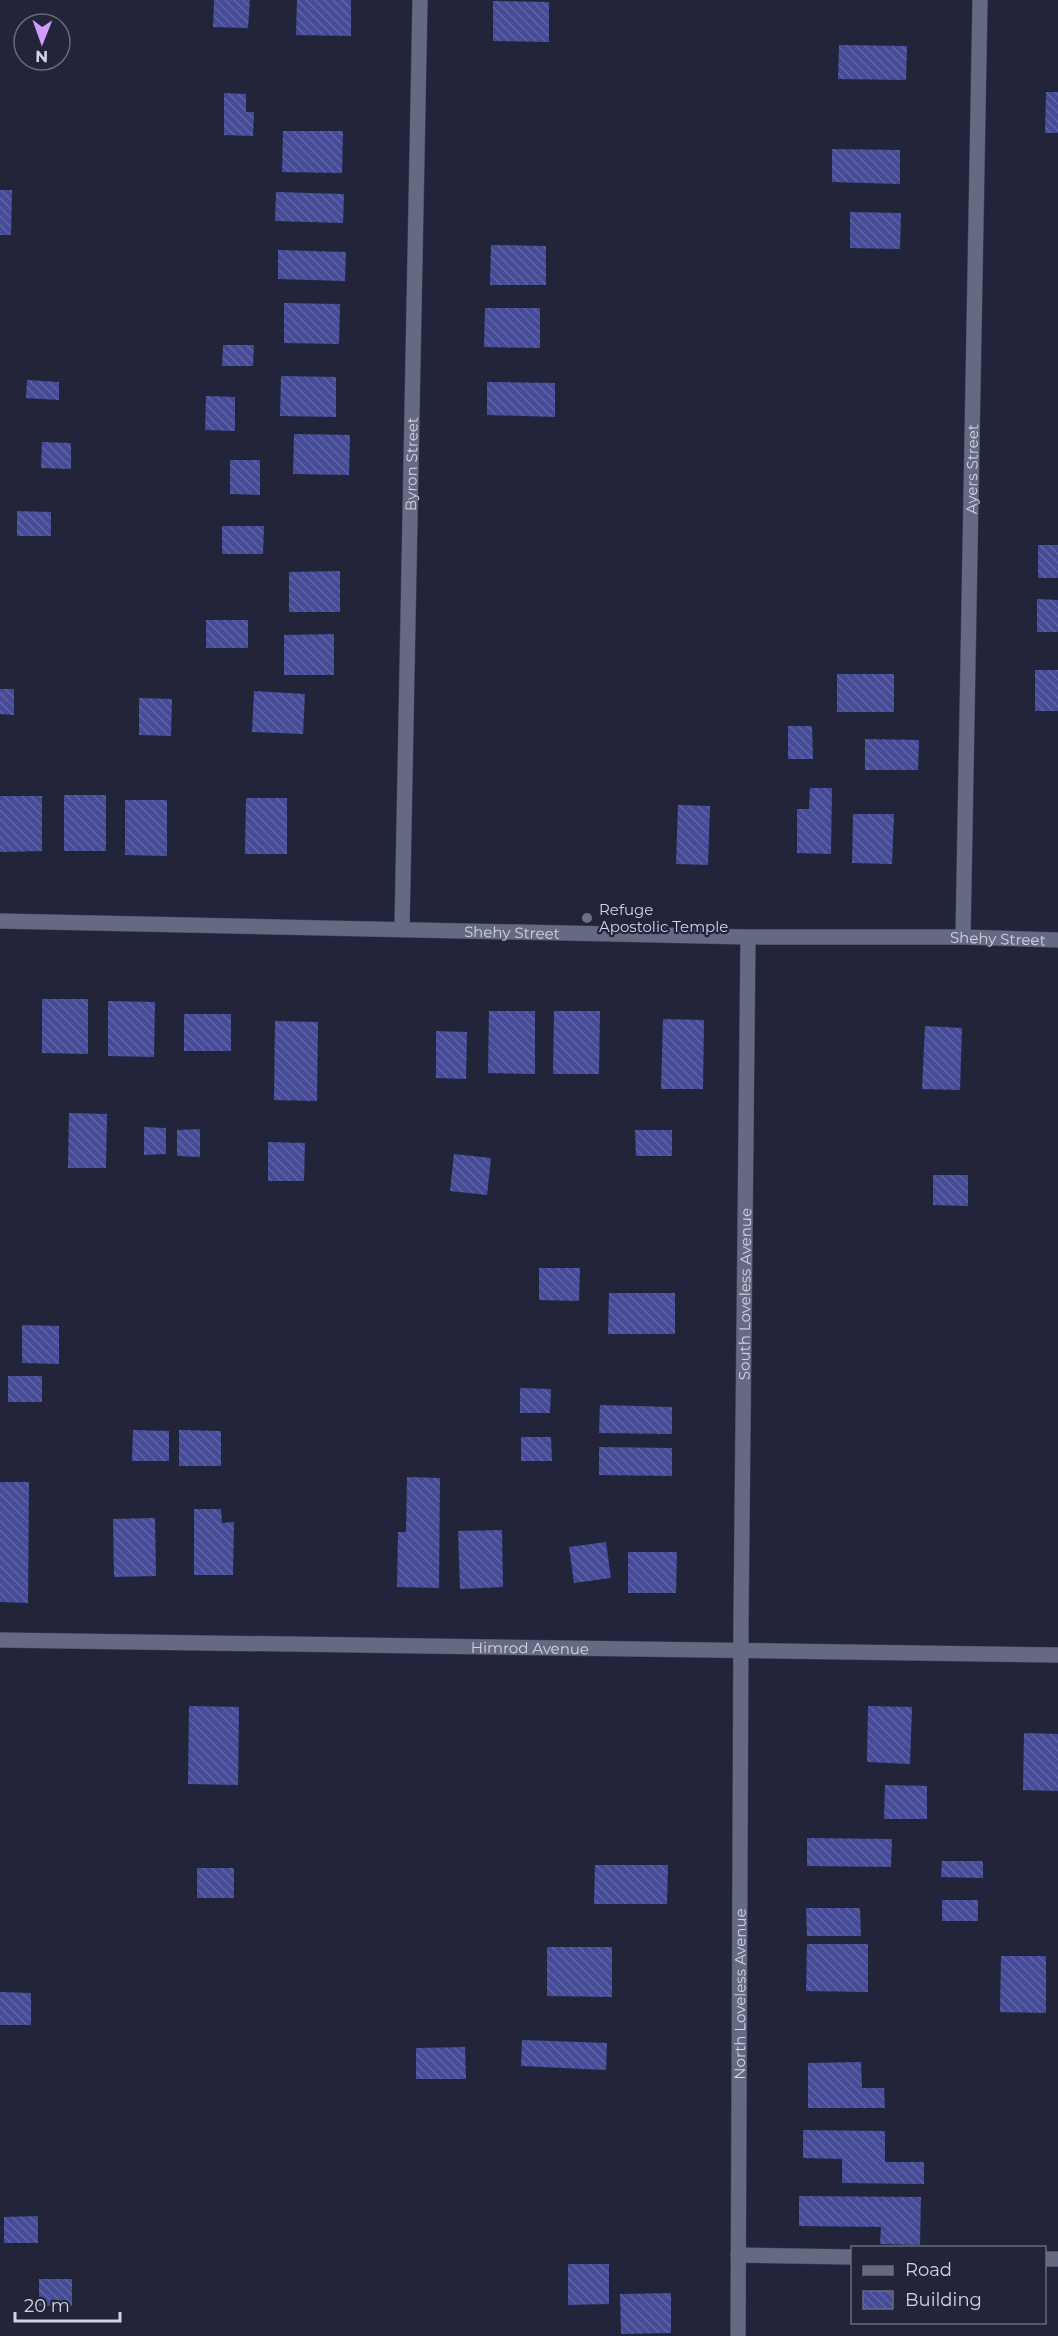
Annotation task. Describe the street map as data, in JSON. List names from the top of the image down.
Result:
{
  "streets": {
    "street": [
      "Byron Street",
      "Ayers Street",
      "Shehy Street",
      "South Loveless Avenue",
      "Himrod Avenue",
      "North Loveless Avenue"
    ]
  },
  "crossings": [
    ["Byron Street", "Shehy Street"],
    ["Ayers Street", "Shehy Street"],
    ["Shehy Street", "South Loveless Avenue"],
    ["South Loveless Avenue", "Himrod Avenue"],
    ["South Loveless Avenue", "North Loveless Avenue"],
    ["Himrod Avenue", "North Loveless Avenue"]
  ],
  "places": ["Refuge Apostolic Temple"],
  "legend": ["Road", "Building"],
  "scale_bar": "20 m",
  "north": "bottom"
}
